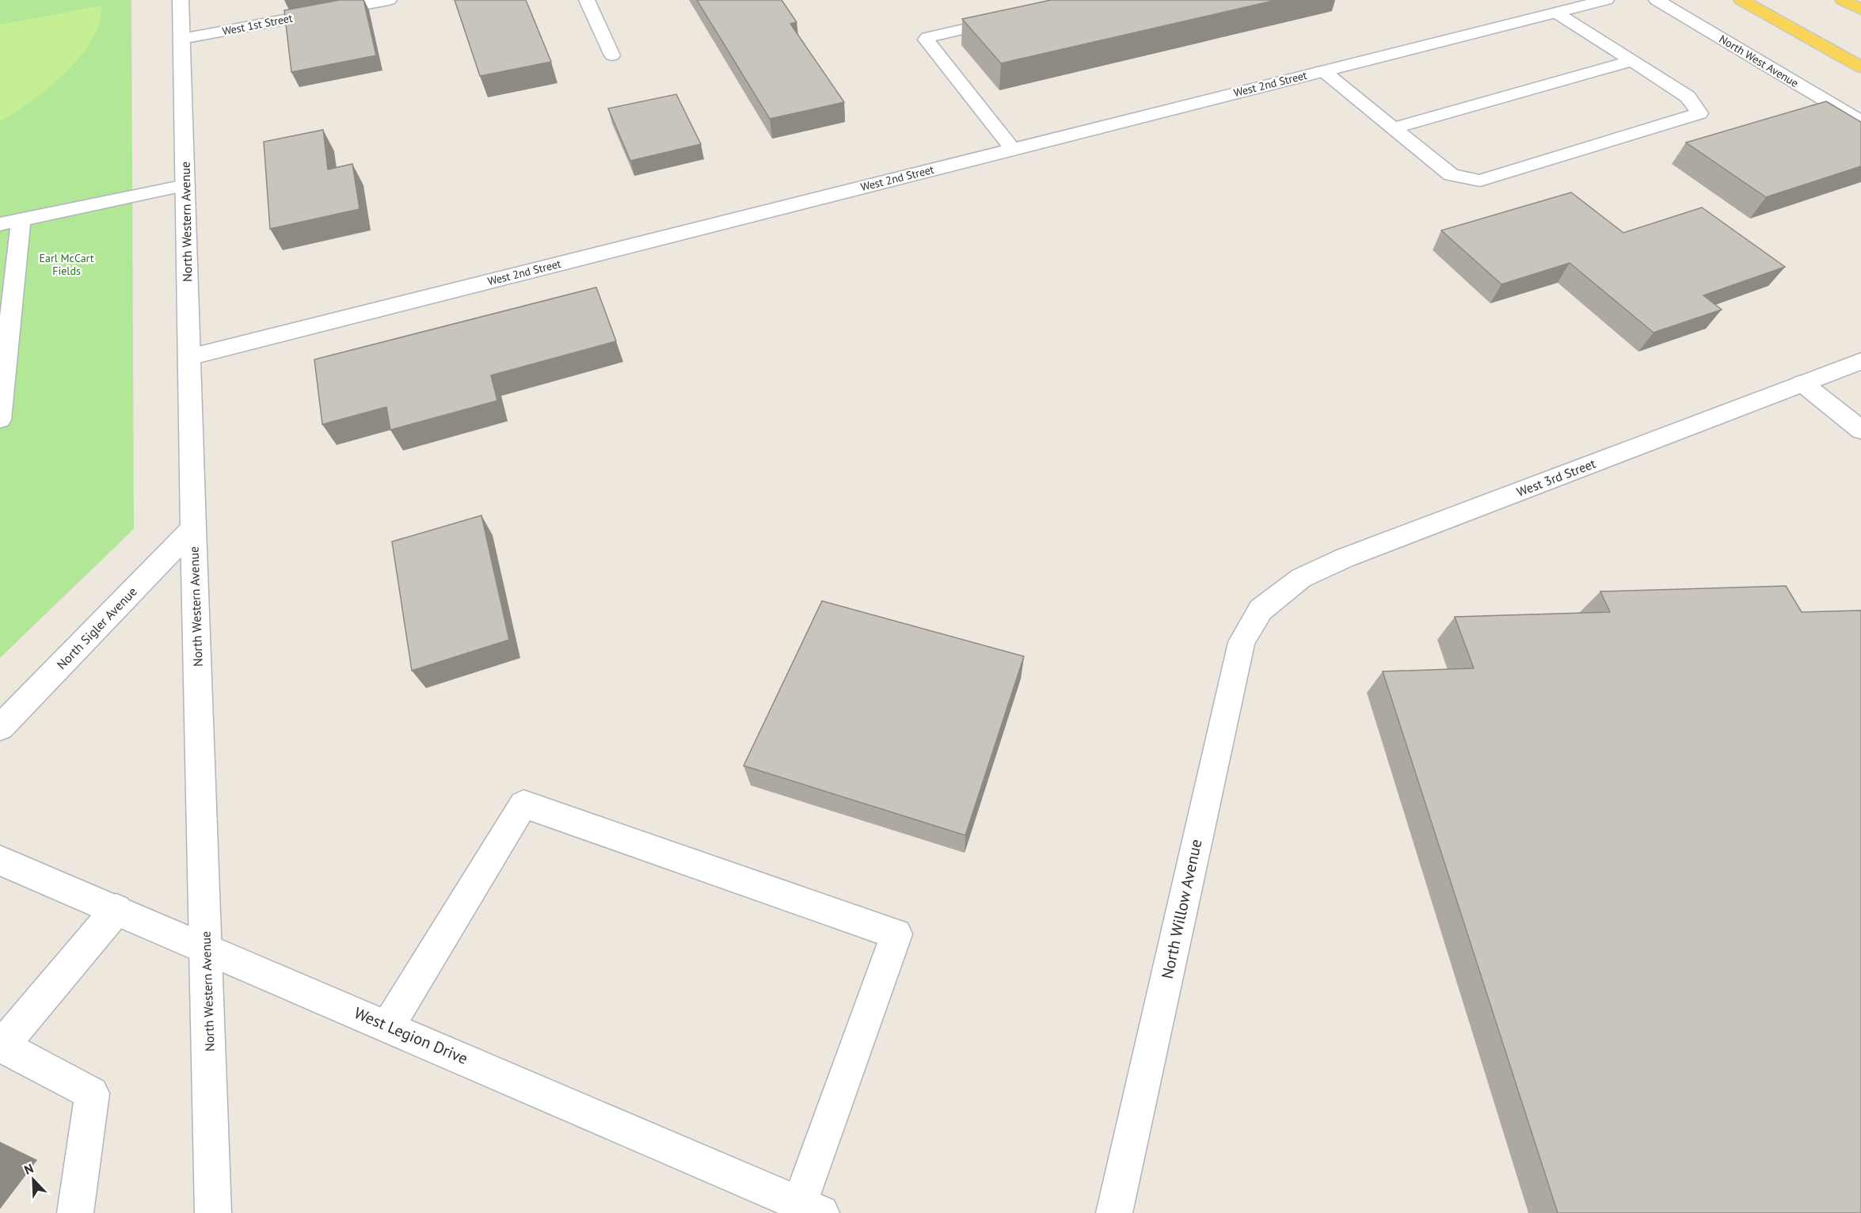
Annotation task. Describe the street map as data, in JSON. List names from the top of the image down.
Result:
{
  "streets": {
    "street": [
      "West 1st Street",
      "North West Avenue",
      "West 2nd Street",
      "North Western Avenue",
      "West 3rd Street",
      "North Sigler Avenue",
      "North Willow Avenue",
      "West Legion Drive"
    ]
  },
  "crossings": [
    ["West 1st Street", "North Western Avenue"],
    ["West 2nd Street", "North Western Avenue"],
    ["North Western Avenue", "North Sigler Avenue"],
    ["North Western Avenue", "West Legion Drive"],
    ["West 3rd Street", "North Willow Avenue"]
  ],
  "parks": ["Earl McCart Fields"],
  "north": "top left"
}
